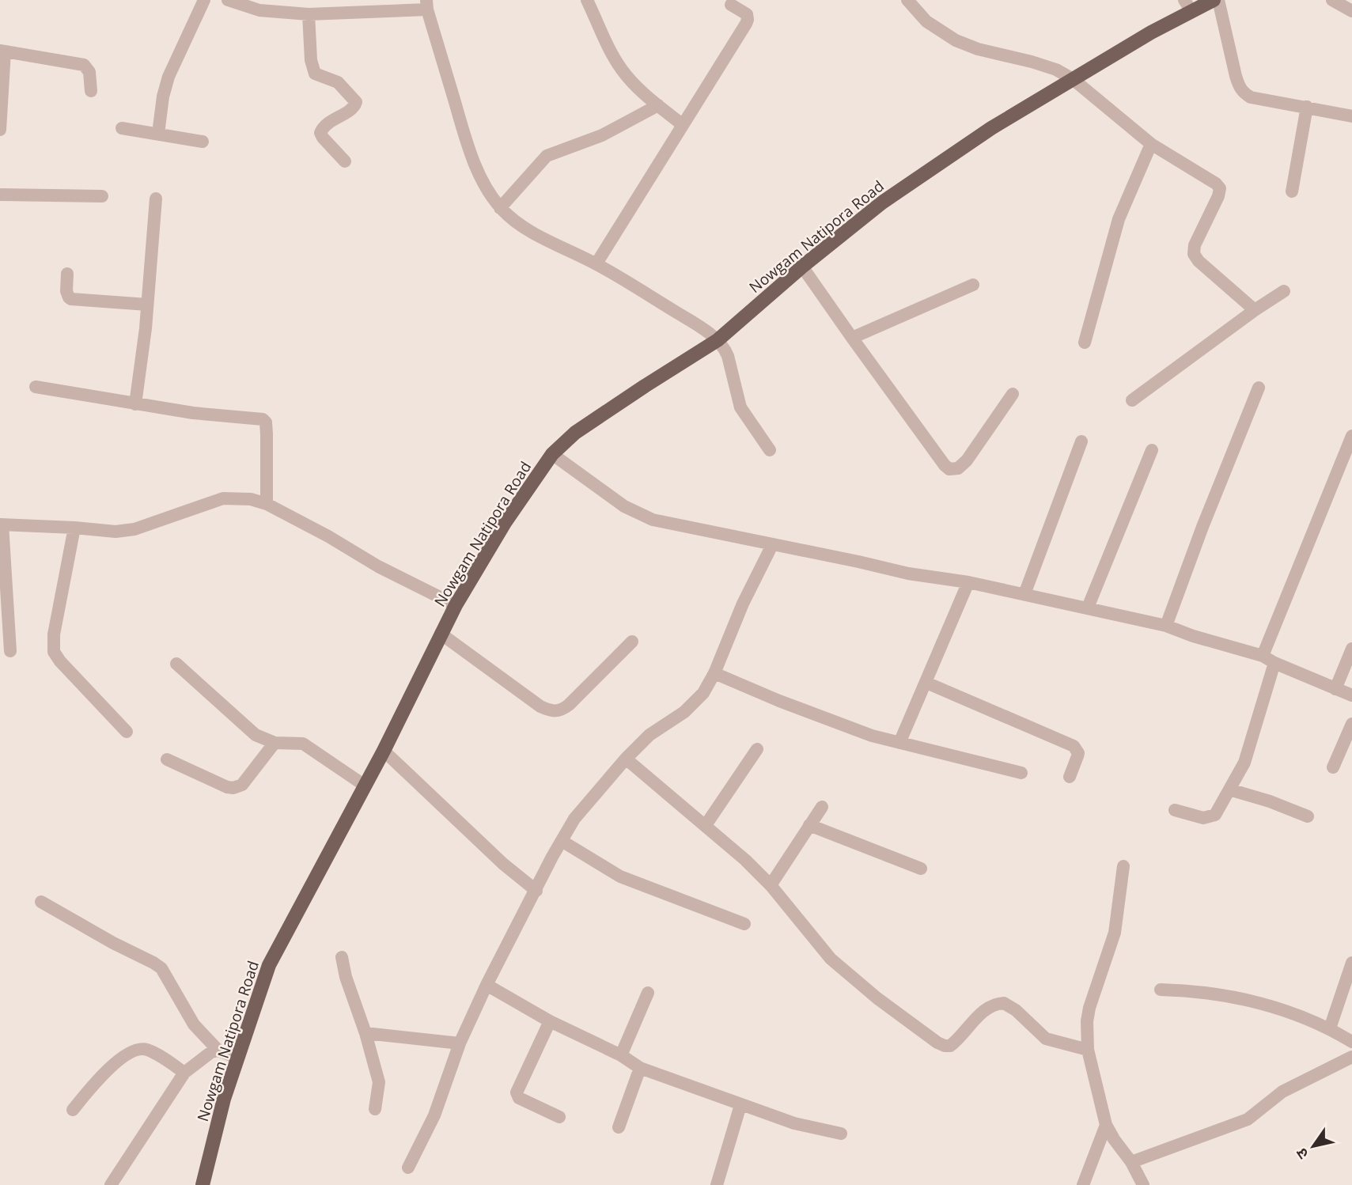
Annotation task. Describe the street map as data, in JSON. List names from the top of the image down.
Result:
{
  "streets": {
    "main road": ["Nowgam Natipora Road"]
  },
  "north": "bottom left"
}
